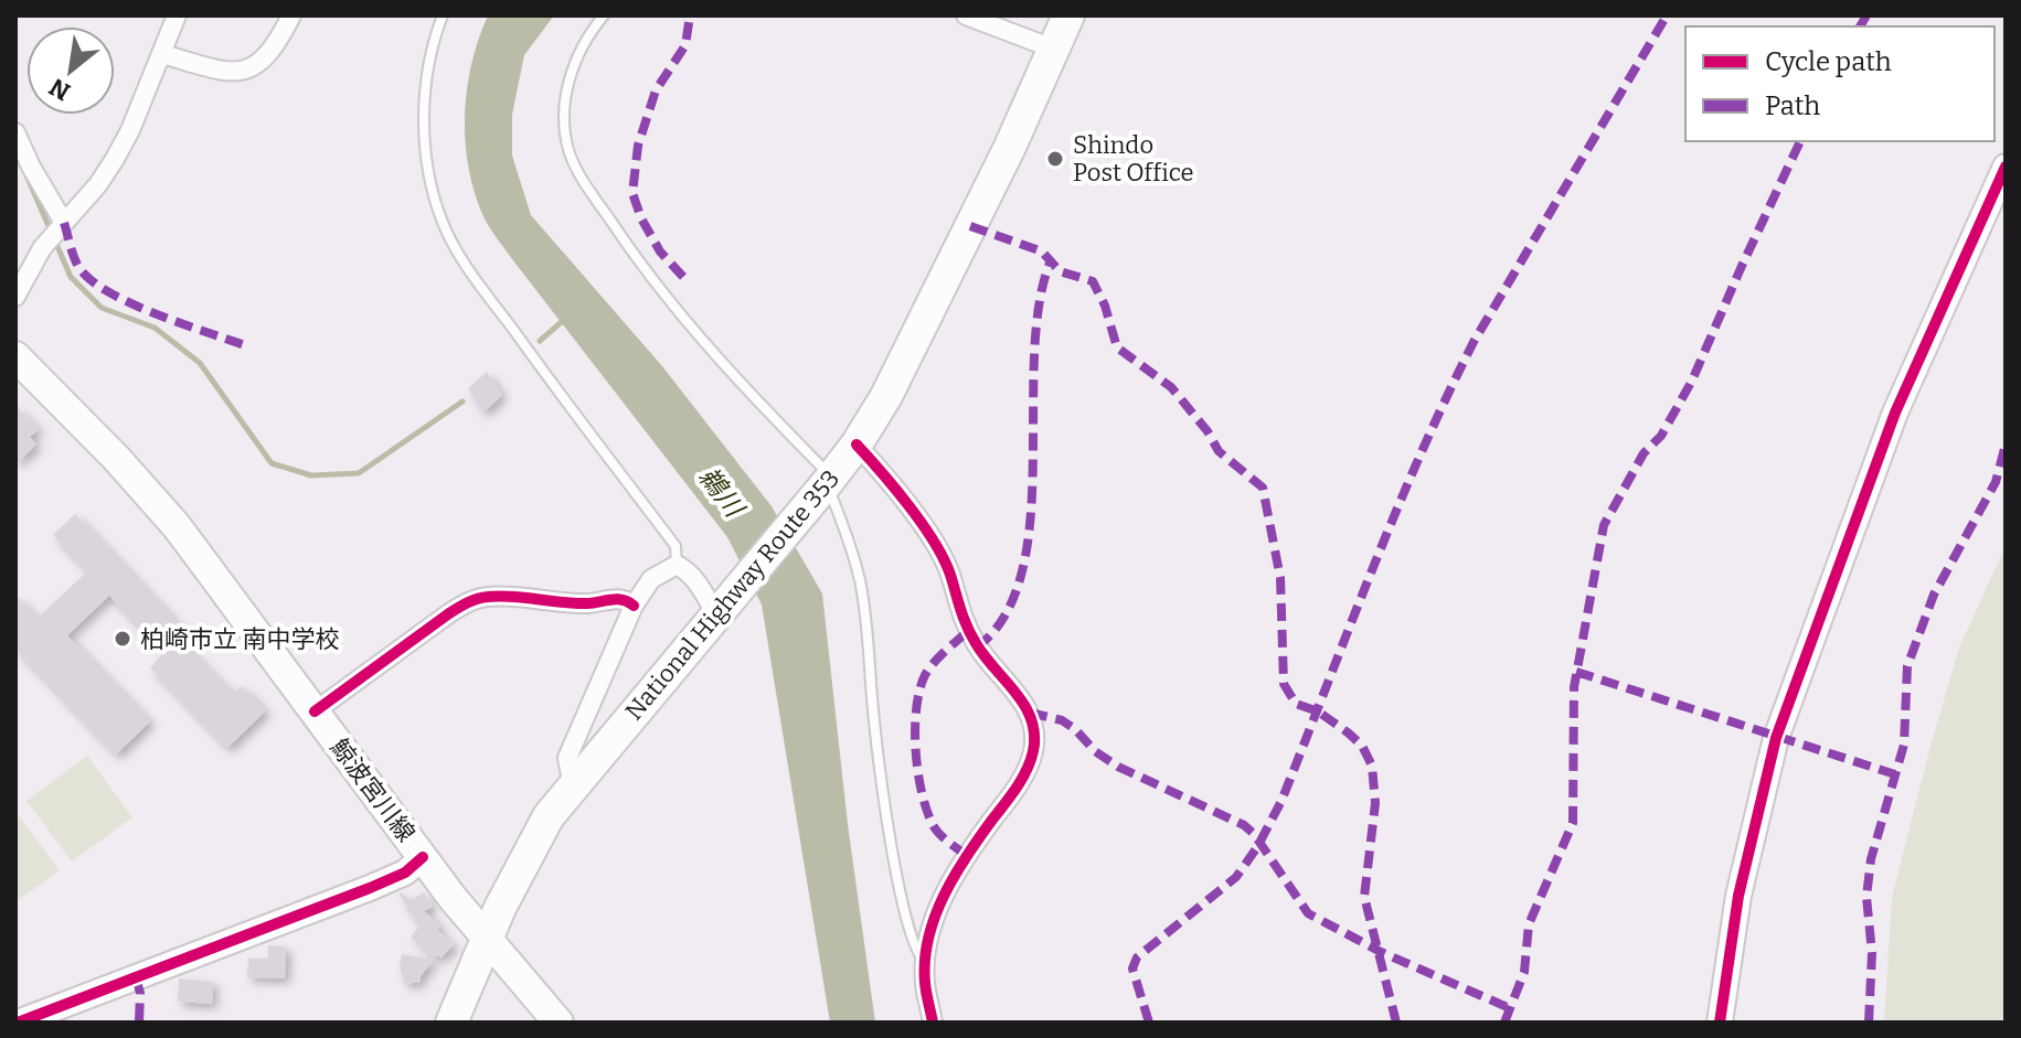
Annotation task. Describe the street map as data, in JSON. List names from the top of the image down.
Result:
{
  "streets": {
    "highway": ["National Highway Route 353"],
    "main road": ["鯨波宮川線"]
  },
  "crossings": [
    ["National Highway Route 353", "鯨波宮川線"]
  ],
  "water": ["鵜川"],
  "places": ["Shindo Post Office", "柏崎市立 南中学校"],
  "legend": ["Cycle path", "Path"],
  "north": "bottom left"
}
